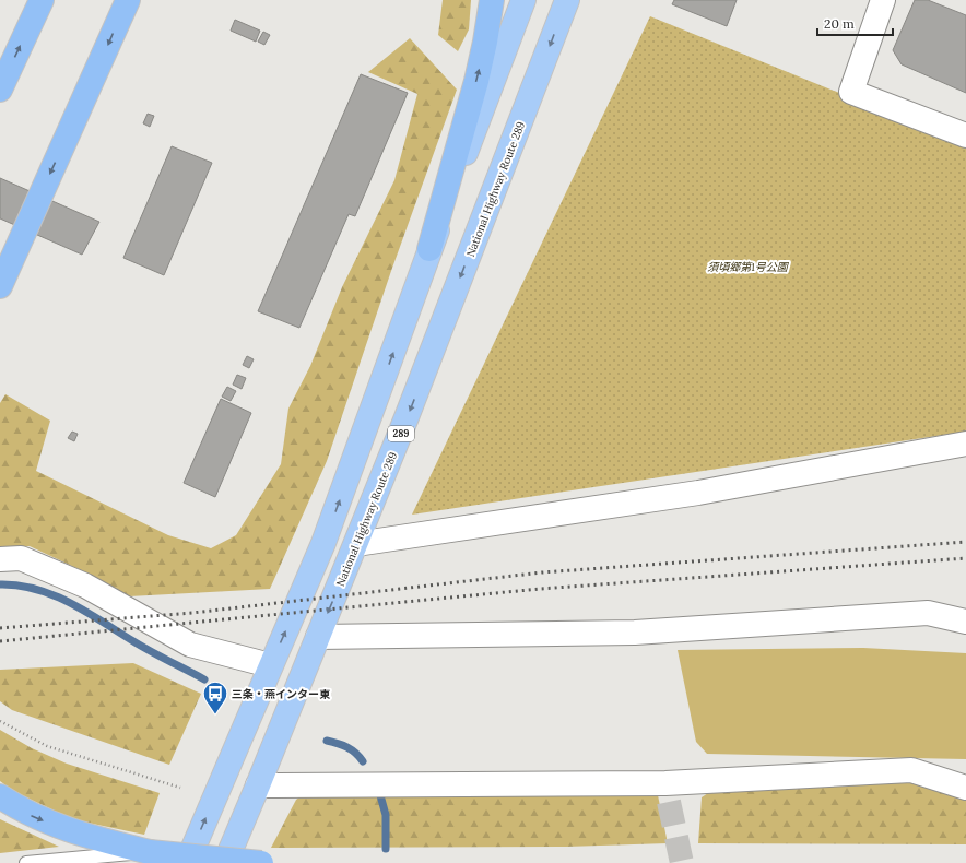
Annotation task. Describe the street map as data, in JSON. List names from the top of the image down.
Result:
{
  "streets": {
    "highway": ["National Highway Route 289", "289"]
  },
  "parks": ["須頃郷第1号公園"],
  "places": {
    "bus stop": ["三条・燕インター東"]
  },
  "scale_bar": "20 m"
}
